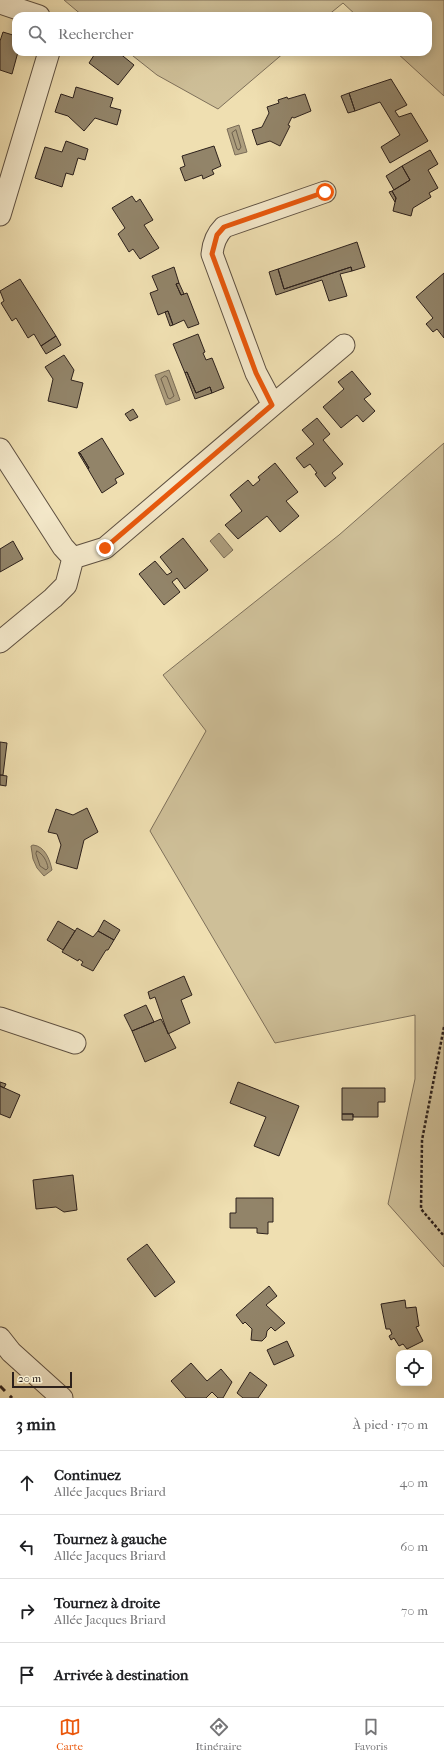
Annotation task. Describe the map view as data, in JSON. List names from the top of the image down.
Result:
{
  "scale_bar": "20 m",
  "page": {
    "search": "Rechercher",
    "scale": "20 m",
    "heading": ["3 min", "À pied · 170 m"],
    "list": [
      ["Continuez", "Allée Jacques Briard", "40 m"],
      ["Tournez à gauche", "Allée Jacques Briard", "60 m"],
      ["Tournez à droite", "Allée Jacques Briard", "70 m"],
      "Arrivée à destination"
    ],
    "nav": ["Carte", "Itinéraire", "Favoris"]
  }
}
